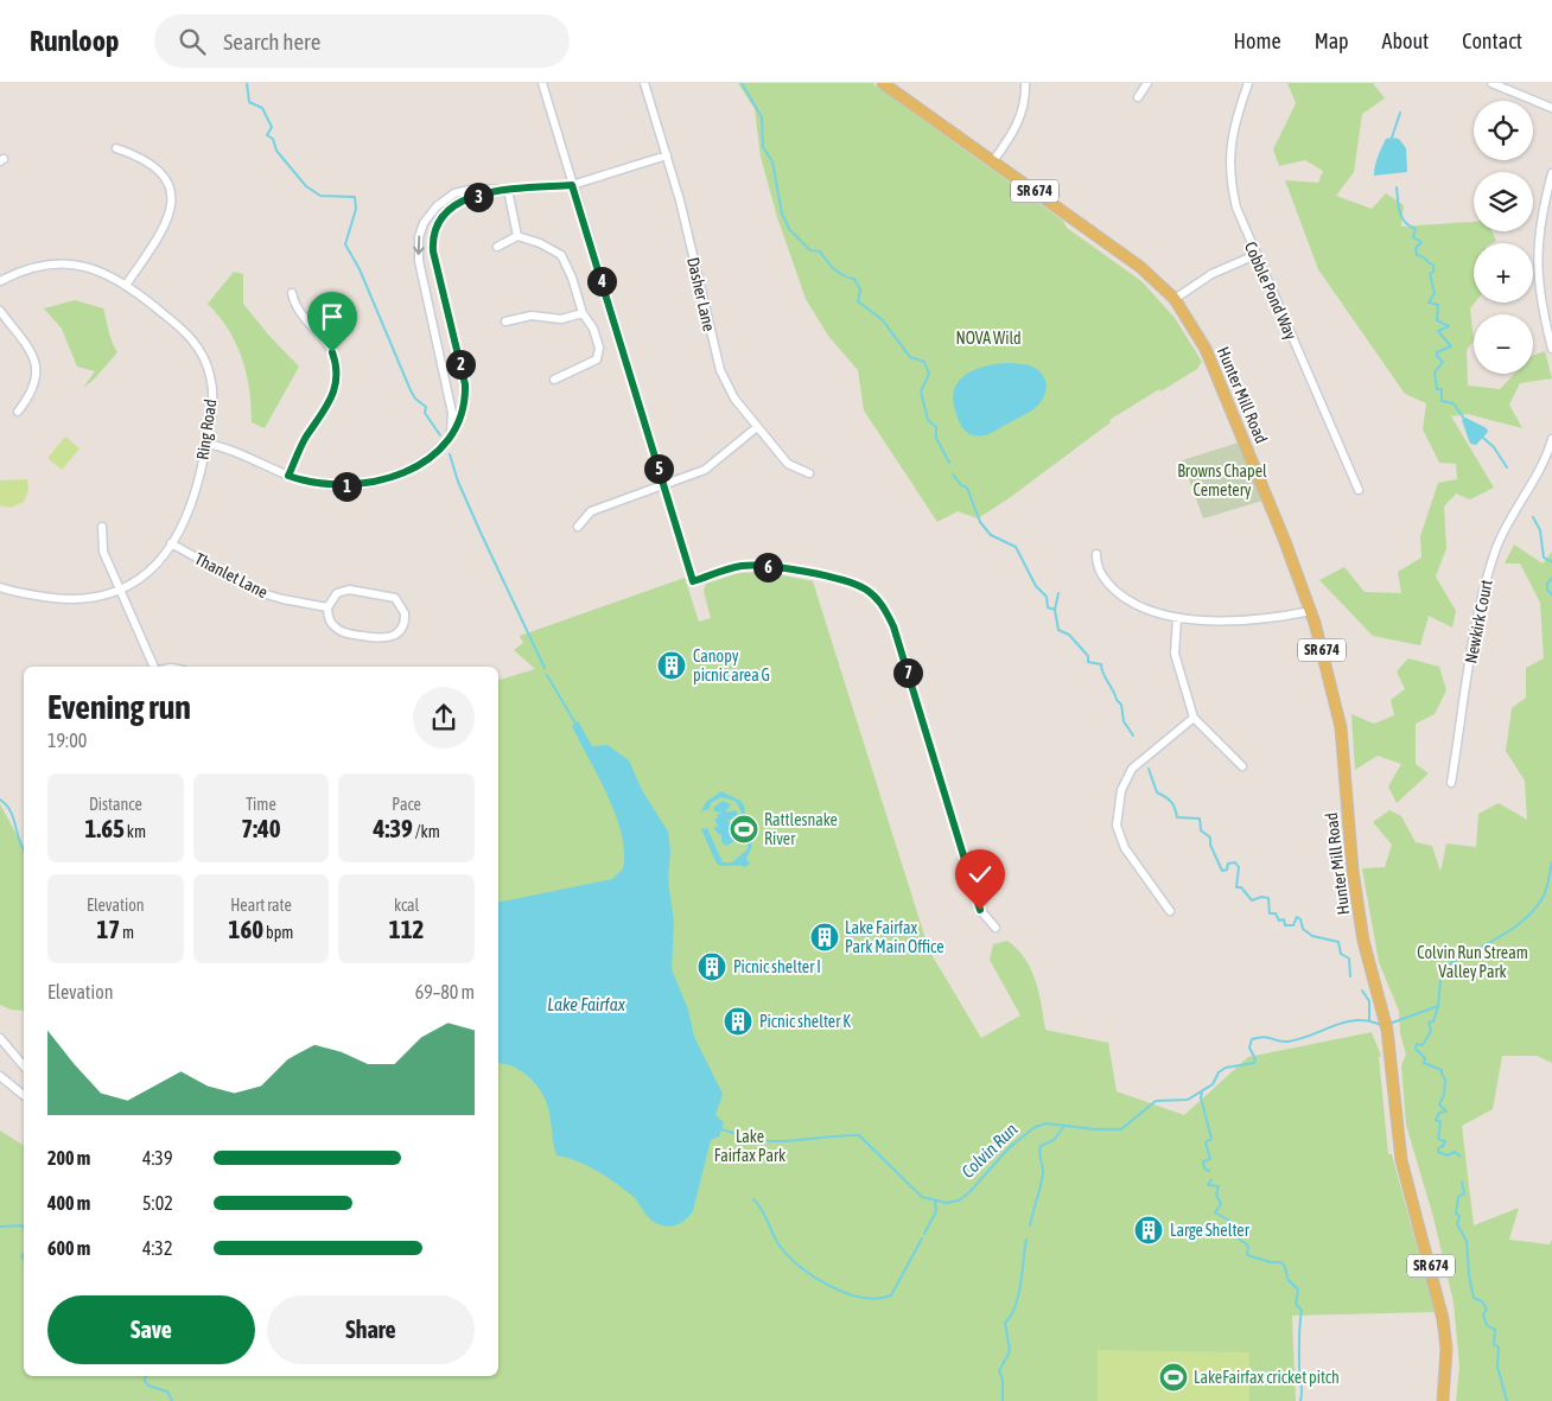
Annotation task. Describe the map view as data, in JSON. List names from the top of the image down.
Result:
{
  "streets": {
    "main road": ["SR 674", "Hunter Mill Road"],
    "street": [
      "Cobble Pond Way",
      "Dasher Lane",
      "Ring Road",
      "Thanlet Lane",
      "Newkirk Court"
    ]
  },
  "crossings": [
    ["Ring Road", "Thanlet Lane"]
  ],
  "water": ["Lake Fairfax", "Colvin Run"],
  "parks": [
    "NOVA Wild",
    "Browns Chapel Cemetery",
    "Colvin Run Stream Valley Park",
    "Lake Fairfax Park"
  ],
  "places": {
    "building": [
      "Canopy picnic area G",
      "Lake Fairfax Park Main Office",
      "Picnic shelter I",
      "Picnic shelter K",
      "Large Shelter"
    ],
    "sports": ["Rattlesnake River", "LakeFairfax cricket pitch"]
  },
  "page": {
    "header": "Runloop",
    "search": "Search here",
    "nav": [
      "Home",
      "Map",
      "About",
      "Contact"
    ],
    "map_buttons": ["+", "−"],
    "pins": [
      "3",
      "4",
      "2",
      "5",
      "1",
      "6",
      "7"
    ],
    "heading": ["Evening run", "19:00"],
    "stats": [
      ["Distance", "1.65 km"],
      ["Time", "7:40"],
      ["Pace", "4:39 /km"],
      ["Elevation", "17 m"],
      ["Heart rate", "160 bpm"],
      ["kcal", "112"]
    ],
    "chart": ["Elevation", "69–80 m"],
    "list": [
      {
        "name": "200 m",
        "note": "4:39"
      },
      {
        "name": "400 m",
        "note": "5:02"
      },
      {
        "name": "600 m",
        "note": "4:32"
      }
    ],
    "buttons": ["Save", "Share"]
  }
}
